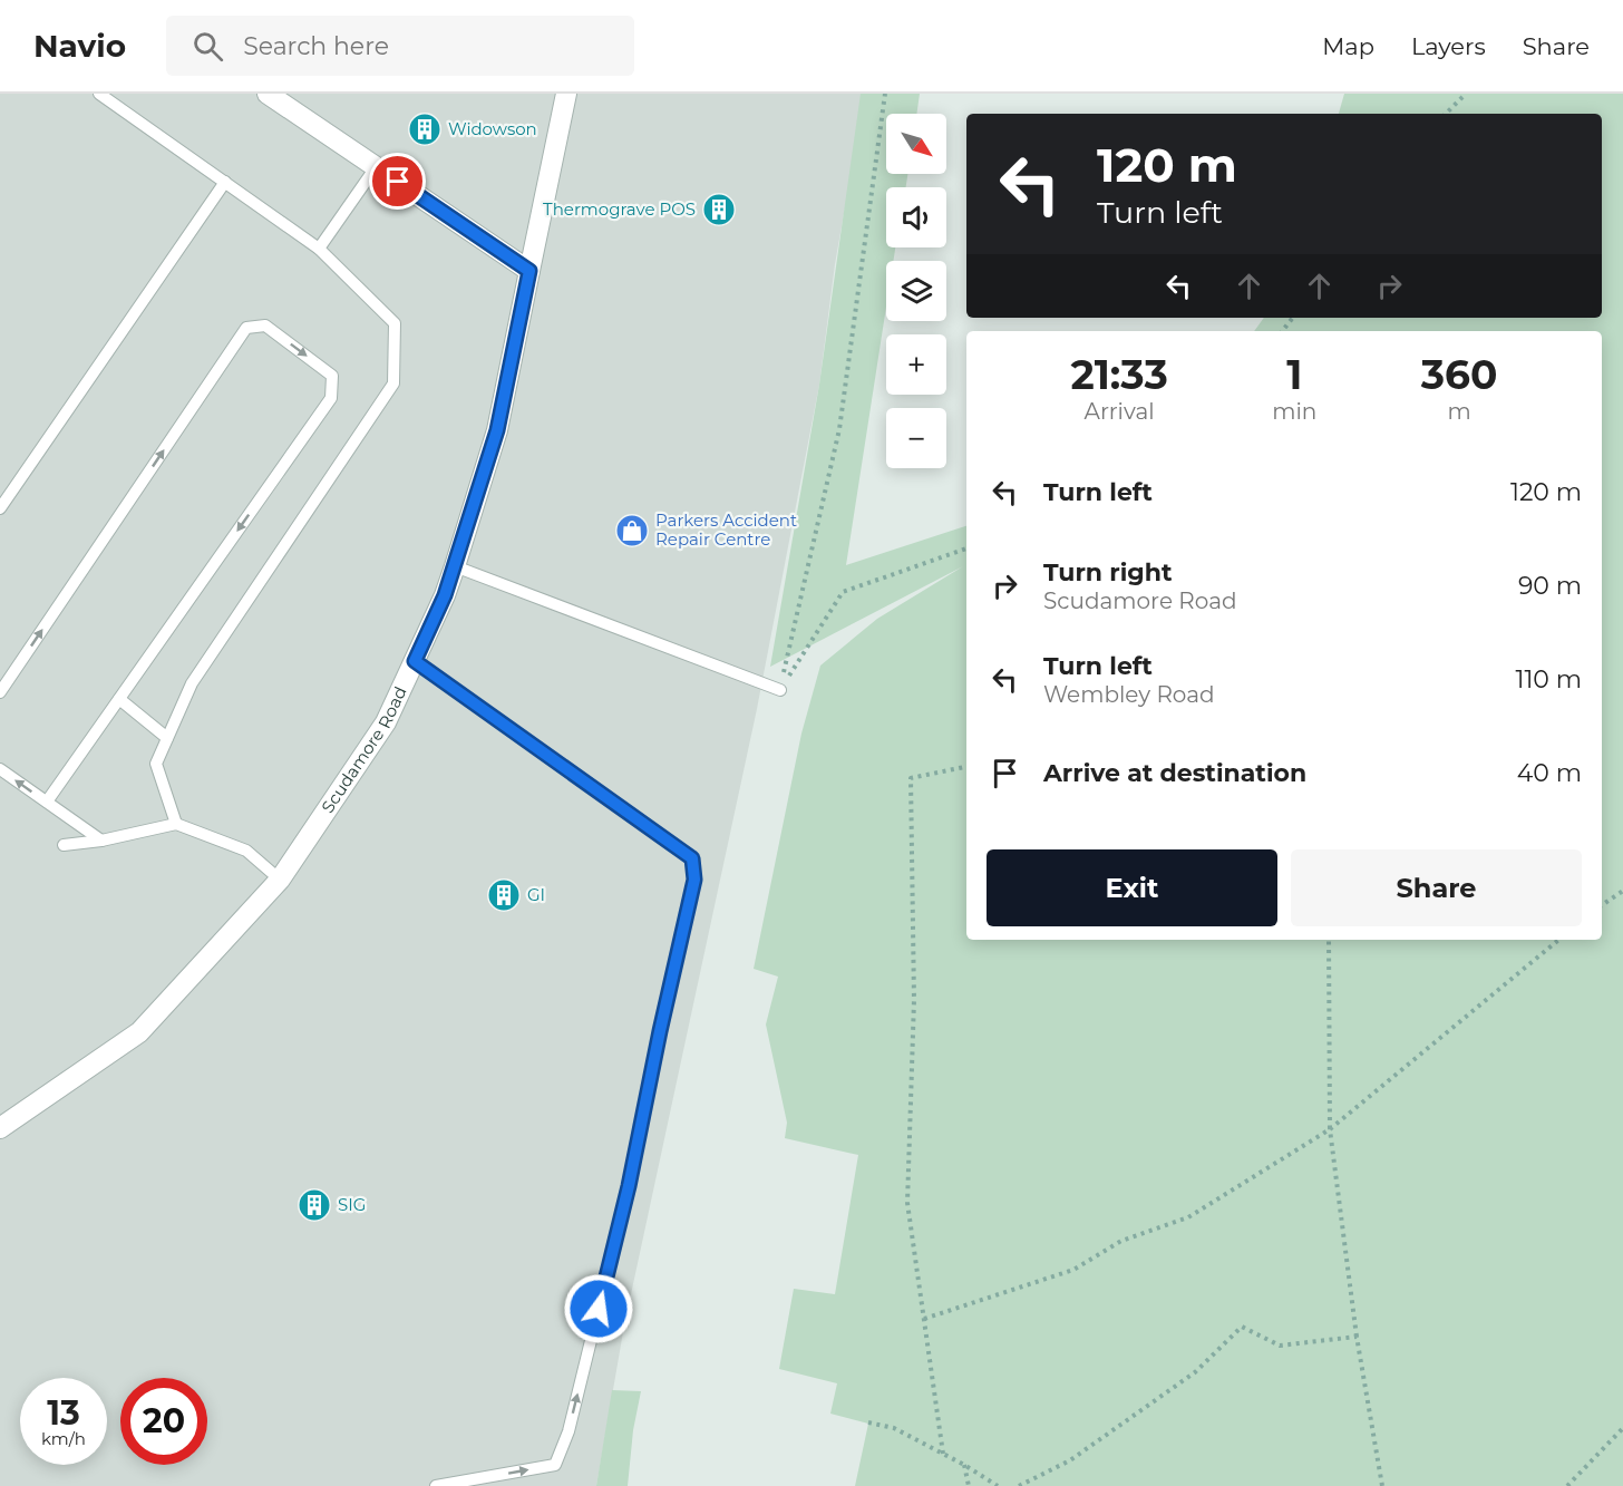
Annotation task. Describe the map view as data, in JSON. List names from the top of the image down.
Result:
{
  "streets": {
    "street": ["Scudamore Road"]
  },
  "places": {
    "building": [
      "Widowson",
      "Thermograve POS",
      "GI",
      "SIG"
    ],
    "shop": ["Parkers Accident Repair Centre"]
  },
  "north": "bottom right",
  "page": {
    "header": "Navio",
    "search": "Search here",
    "nav": ["Map", "Layers", "Share"],
    "map_buttons": ["+", "−"],
    "turn": ["120 m", "Turn left"],
    "eta": [
      "21:33",
      "Arrival",
      "1",
      "min",
      "360",
      "m"
    ],
    "list": [
      {
        "name": "Turn left",
        "value": "120 m"
      },
      {
        "name": "Turn right",
        "note": "Scudamore Road",
        "value": "90 m"
      },
      {
        "name": "Turn left",
        "note": "Wembley Road",
        "value": "110 m"
      },
      {
        "name": "Arrive at destination",
        "value": "40 m"
      }
    ],
    "buttons": ["Exit", "Share"],
    "speed": "13 km/h",
    "limit": "20"
  }
}
